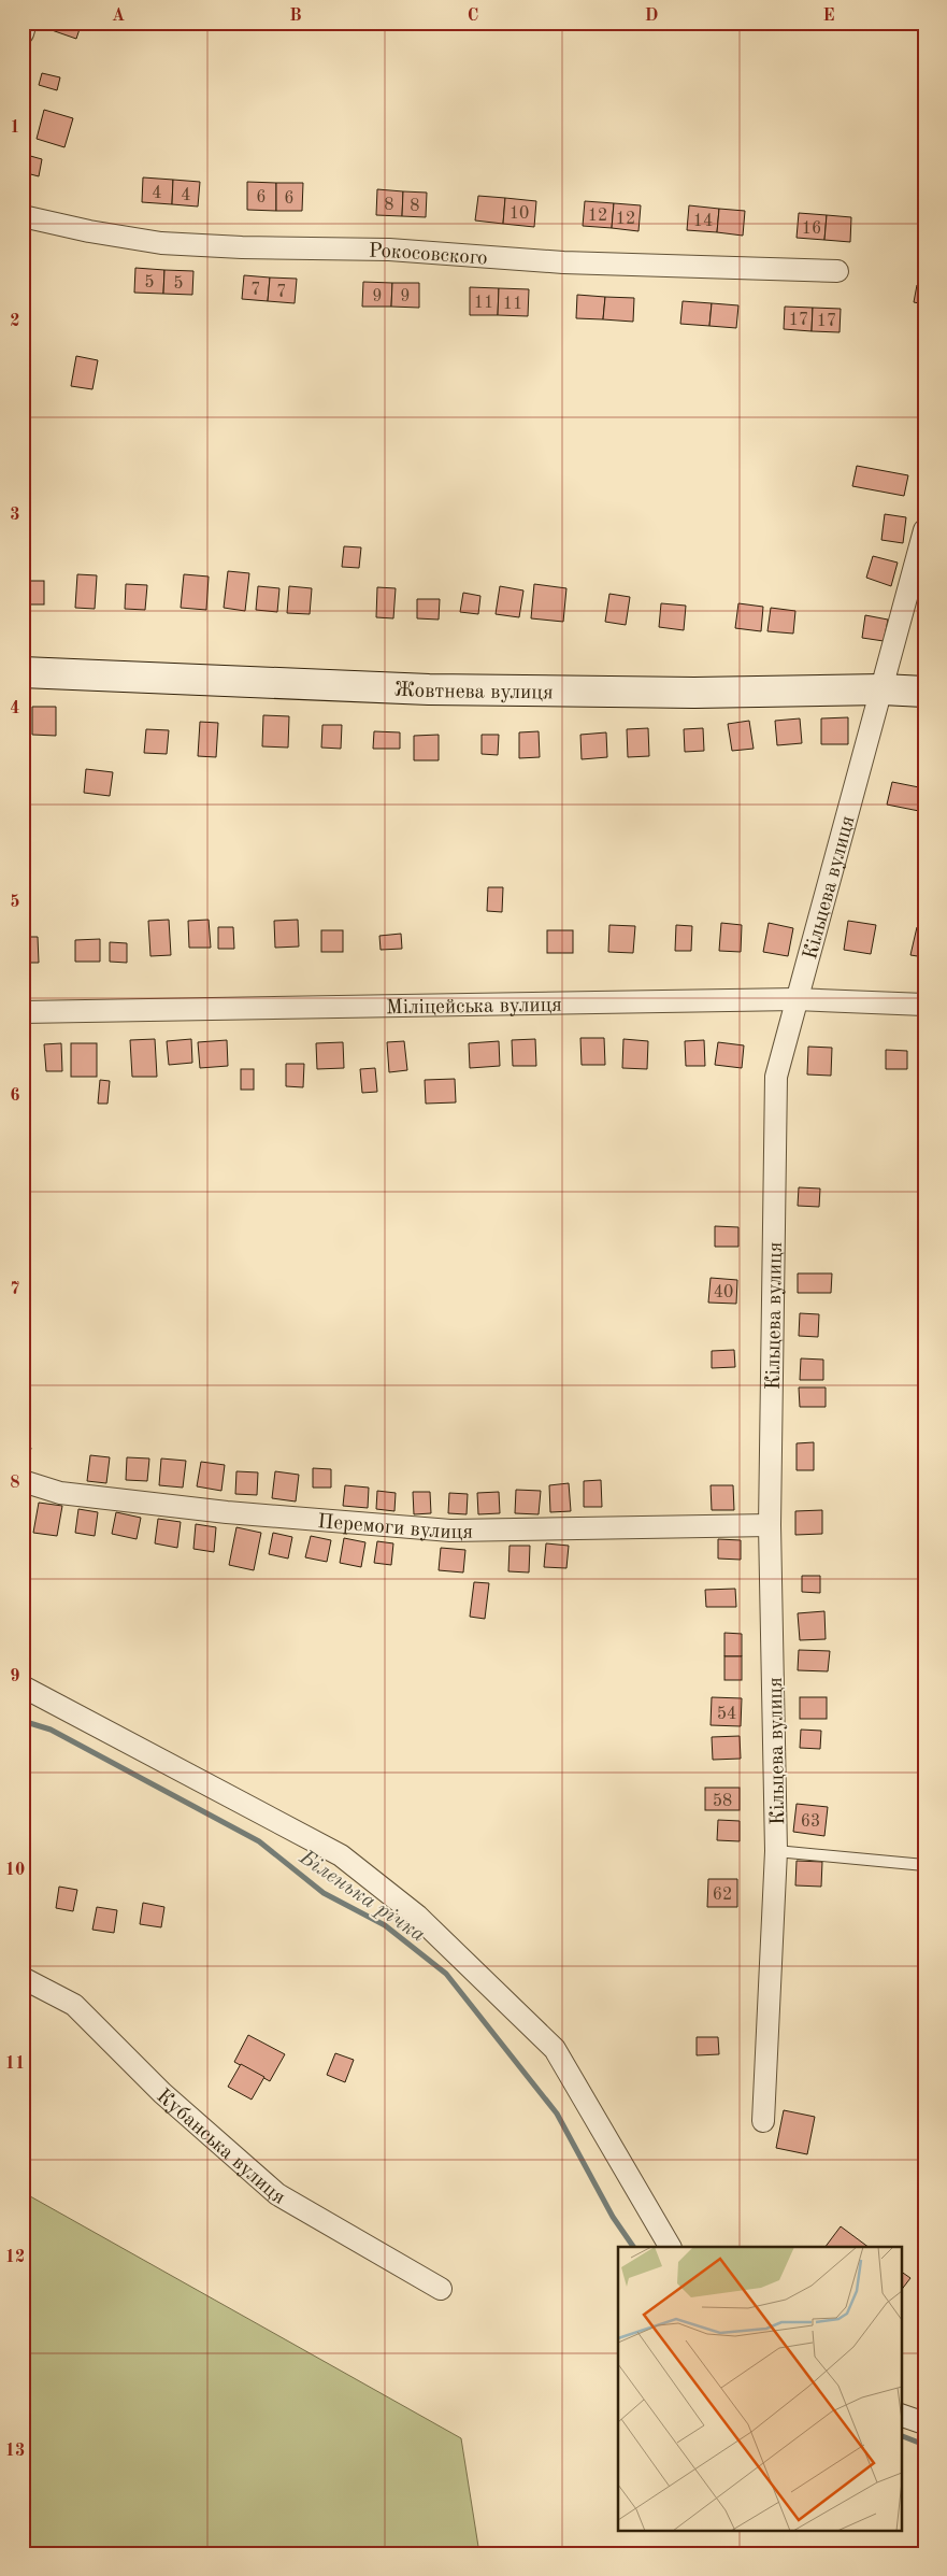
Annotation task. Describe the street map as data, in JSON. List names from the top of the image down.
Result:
{
  "streets": {
    "main road": ["Жовтнева вулиця"],
    "street": [
      "Рокосовского",
      "Кільцева вулиця",
      "Міліцейська вулиця",
      "Перемоги вулиця",
      "Кубанська вулиця"
    ]
  },
  "crossings": [
    ["Жовтнева вулиця", "Кільцева вулиця"],
    ["Кільцева вулиця", "Міліцейська вулиця"],
    ["Кільцева вулиця", "Перемоги вулиця"]
  ],
  "water": ["Біленька річка"],
  "house_numbers": [
    "4",
    "4",
    "6",
    "6",
    "8",
    "8",
    "10",
    "12",
    "12",
    "14",
    "16",
    "5",
    "5",
    "7",
    "7",
    "9",
    "9",
    "11",
    "11",
    "17",
    "17",
    "40",
    "54",
    "58",
    "63",
    "62"
  ],
  "grid": {
    "columns": [
      "A",
      "B",
      "C",
      "D",
      "E"
    ],
    "rows": [
      "1",
      "2",
      "3",
      "4",
      "5",
      "6",
      "7",
      "8",
      "9",
      "10",
      "11",
      "12",
      "13"
    ]
  }
}
